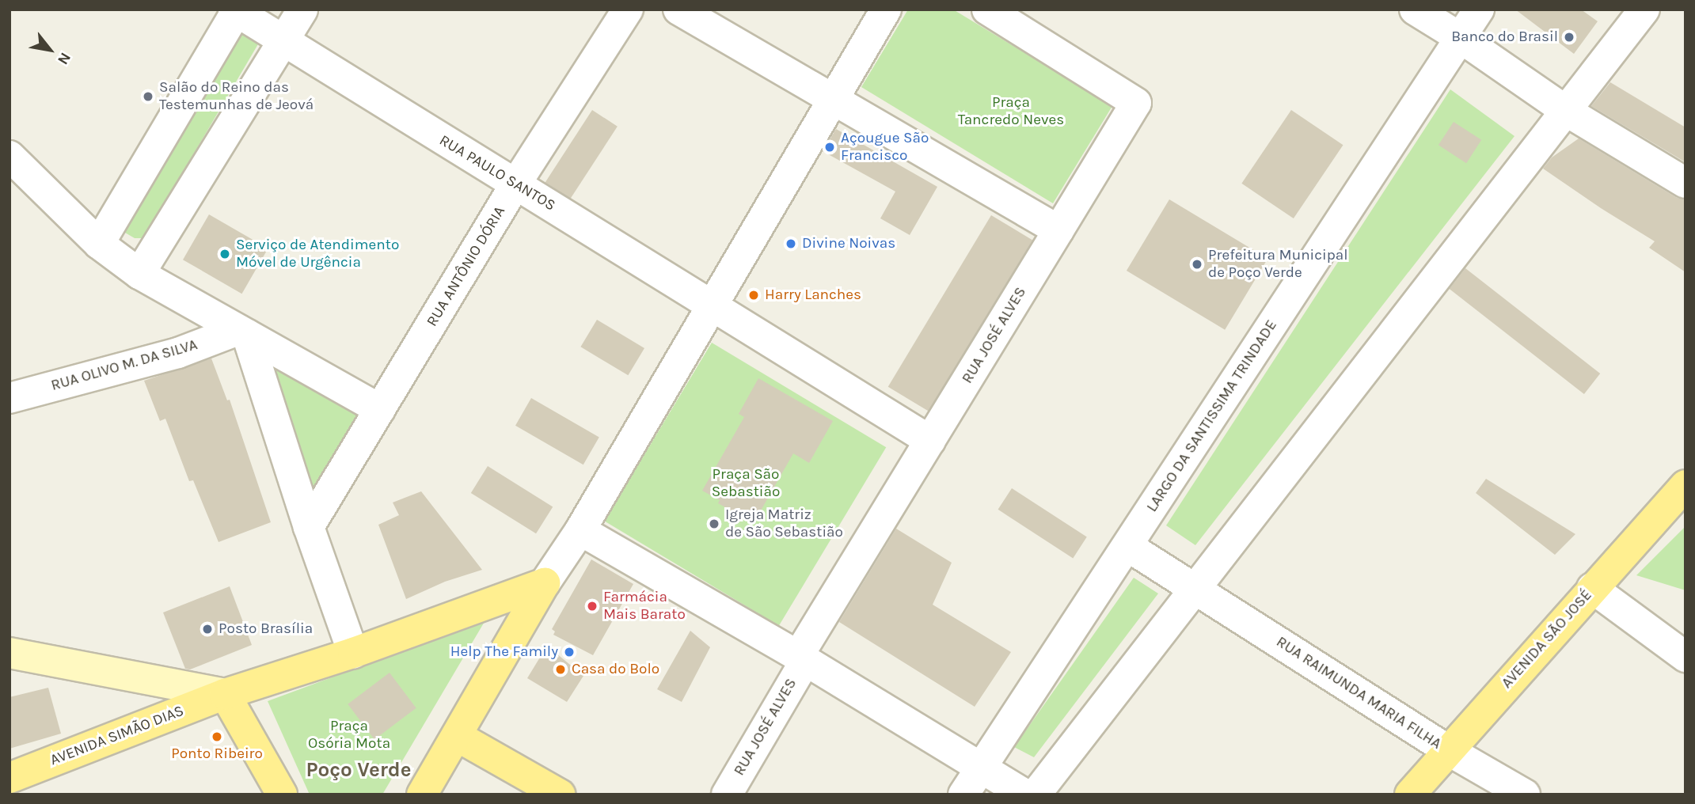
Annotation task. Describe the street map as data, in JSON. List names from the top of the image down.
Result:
{
  "streets": {
    "main road": ["AVENIDA SÃO JOSÉ", "AVENIDA SIMÃO DIAS"],
    "street": [
      "RUA PAULO SANTOS",
      "RUA ANTÔNIO DÓRIA",
      "RUA JOSÉ ALVES",
      "RUA OLIVO M. DA SILVA",
      "LARGO DA SANTISSIMA TRINDADE",
      "RUA RAIMUNDA MARIA FILHA"
    ]
  },
  "crossings": [
    ["RUA PAULO SANTOS", "RUA ANTÔNIO DÓRIA"],
    ["LARGO DA SANTISSIMA TRINDADE", "RUA RAIMUNDA MARIA FILHA"],
    ["AVENIDA SÃO JOSÉ", "RUA RAIMUNDA MARIA FILHA"]
  ],
  "districts": ["Poço Verde"],
  "parks": ["Praça Tancredo Neves", "Praça São Sebastião", "Praça Osória Mota"],
  "places": [
    "Banco do Brasil",
    "Salão do Reino das Testemunhas de Jeová",
    "Açougue São Francisco",
    "Divine Noivas",
    "Serviço de Atendimento Móvel de Urgência",
    "Prefeitura Municipal de Poço Verde",
    "Harry Lanches",
    "Igreja Matriz de São Sebastião",
    "Farmácia Mais Barato",
    "Posto Brasília",
    "Help The Family",
    "Casa do Bolo",
    "Ponto Ribeiro"
  ],
  "north": "bottom right"
}
